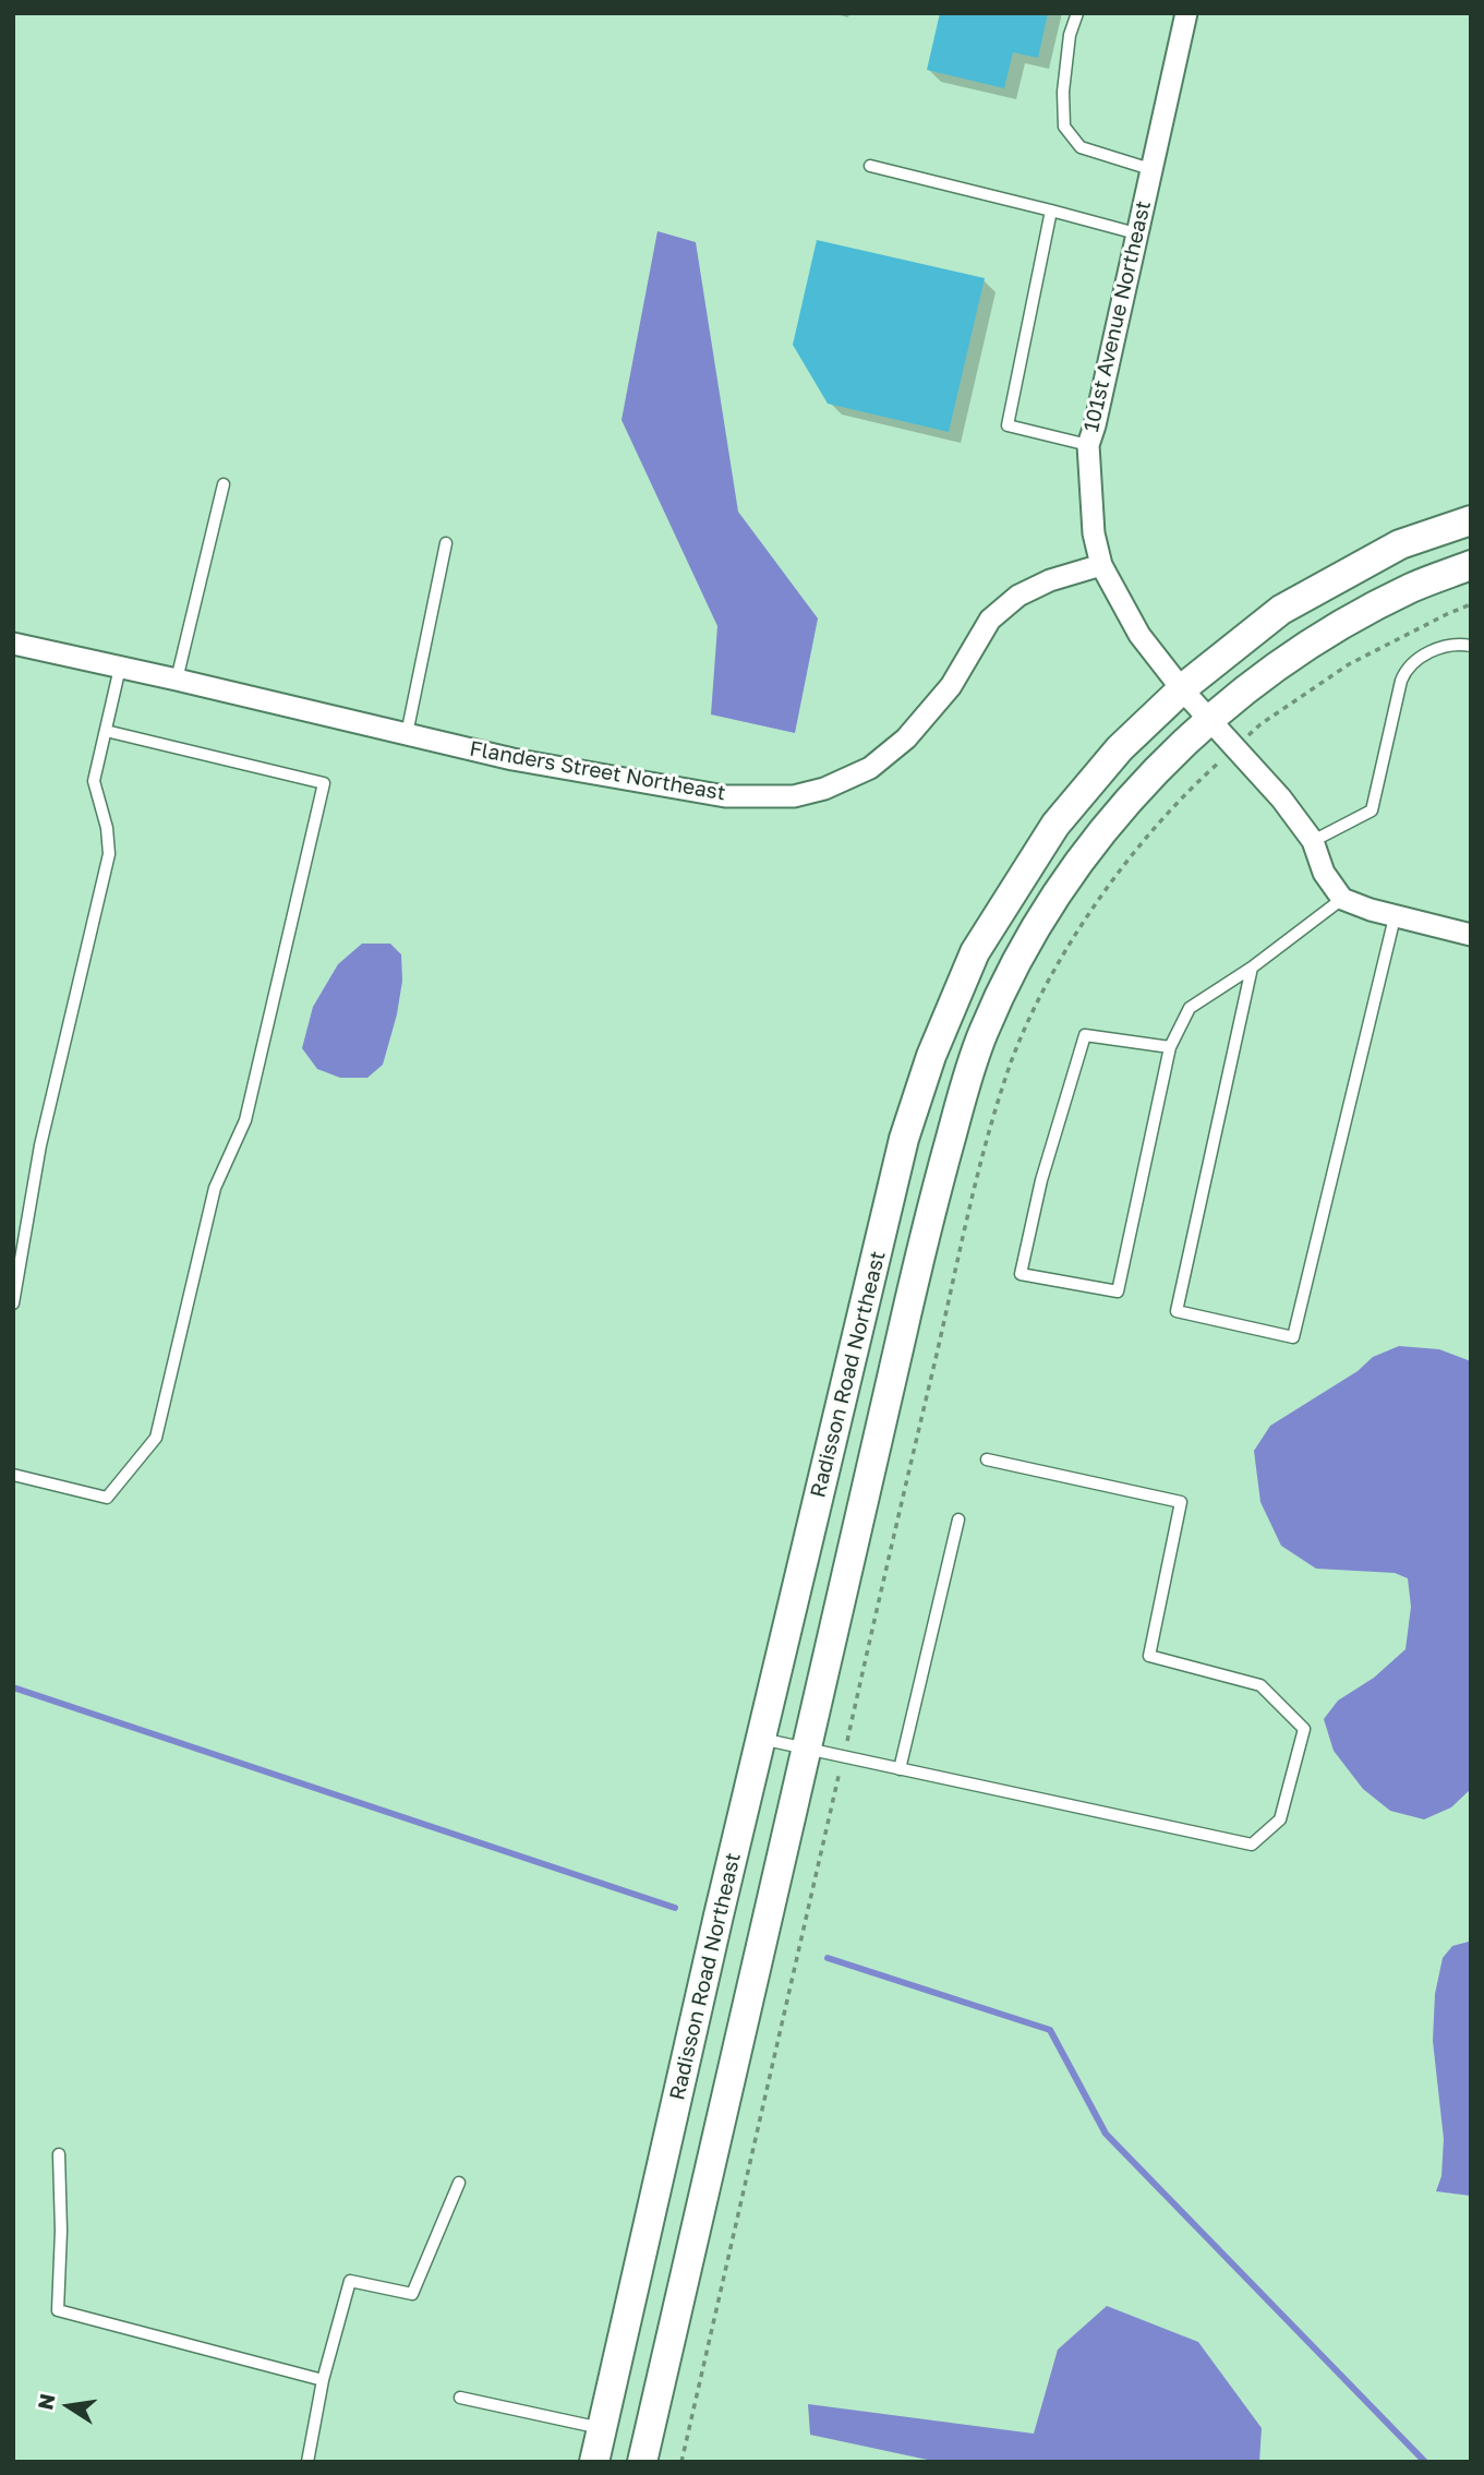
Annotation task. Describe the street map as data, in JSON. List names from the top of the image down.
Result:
{
  "streets": {
    "main road": ["Radisson Road Northeast"],
    "street": ["101st Avenue Northeast", "Flanders Street Northeast"]
  },
  "crossings": [
    ["101st Avenue Northeast", "Flanders Street Northeast"],
    ["101st Avenue Northeast", "Radisson Road Northeast"]
  ],
  "north": "left"
}
